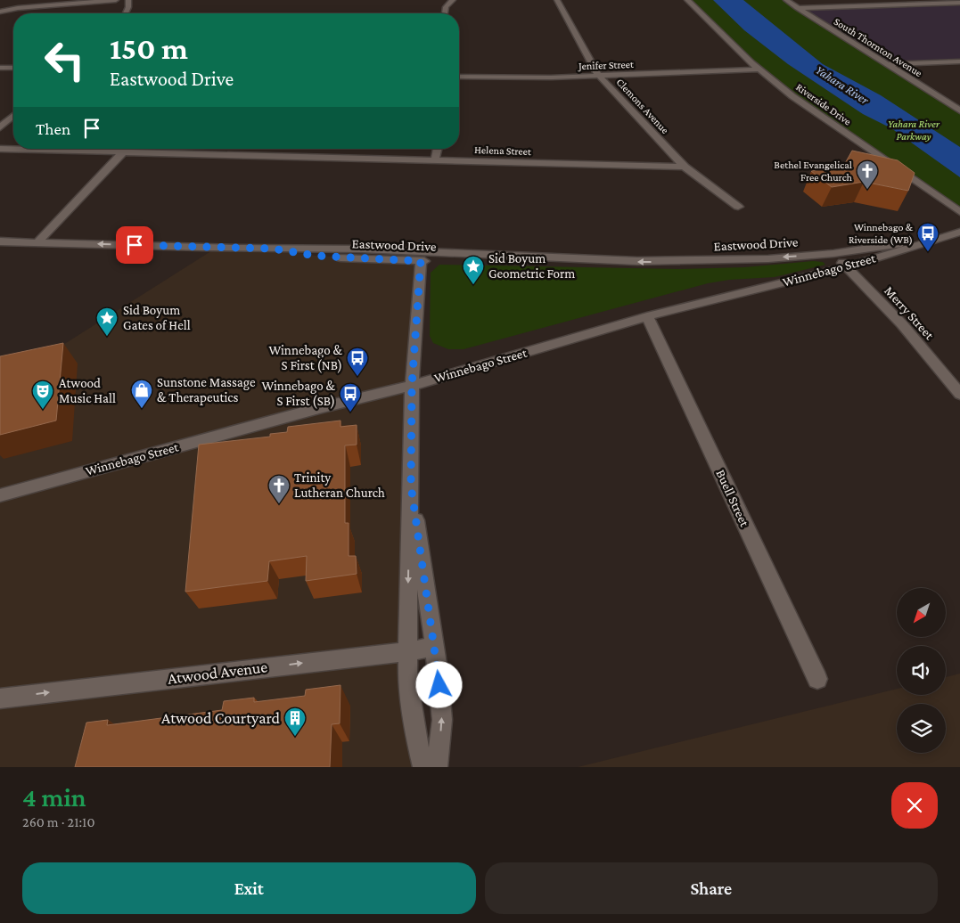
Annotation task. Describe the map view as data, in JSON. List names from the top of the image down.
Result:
{
  "streets": {
    "street": [
      "South Thornton Avenue",
      "Jenifer Street",
      "Riverside Drive",
      "Clemons Avenue",
      "Helena Street",
      "Eastwood Drive",
      "Winnebago Street",
      "Merry Street",
      "Buell Street",
      "Atwood Avenue"
    ]
  },
  "crossings": [
    ["Jenifer Street", "Riverside Drive"],
    ["Jenifer Street", "Clemons Avenue"],
    ["Clemons Avenue", "Helena Street"],
    ["Eastwood Drive", "Winnebago Street"],
    ["Eastwood Drive", "Merry Street"],
    ["Winnebago Street", "Merry Street"],
    ["Winnebago Street", "Buell Street"]
  ],
  "one_way": ["Eastwood Drive", "Atwood Avenue"],
  "water": ["Yahara River"],
  "parks": ["Yahara River Parkway"],
  "places": {
    "church": ["Bethel Evangelical Free Church", "Trinity Lutheran Church"],
    "bus stop": ["Winnebago & Riverside (WB)", "Winnebago & S First (NB)", "Winnebago & S First (SB)"],
    "place": ["Sid Boyum Geometric Form", "Sid Boyum Gates of Hell"],
    "shop": ["Sunstone Massage & Therapeutics"],
    "theatre": ["Atwood Music Hall"],
    "building": ["Atwood Courtyard"]
  },
  "north": "bottom left",
  "page": {
    "turn": ["150 m", "Eastwood Drive"],
    "then": "Then",
    "heading": ["4 min", "260 m · 21:10"],
    "buttons": ["Exit", "Share"]
  }
}
